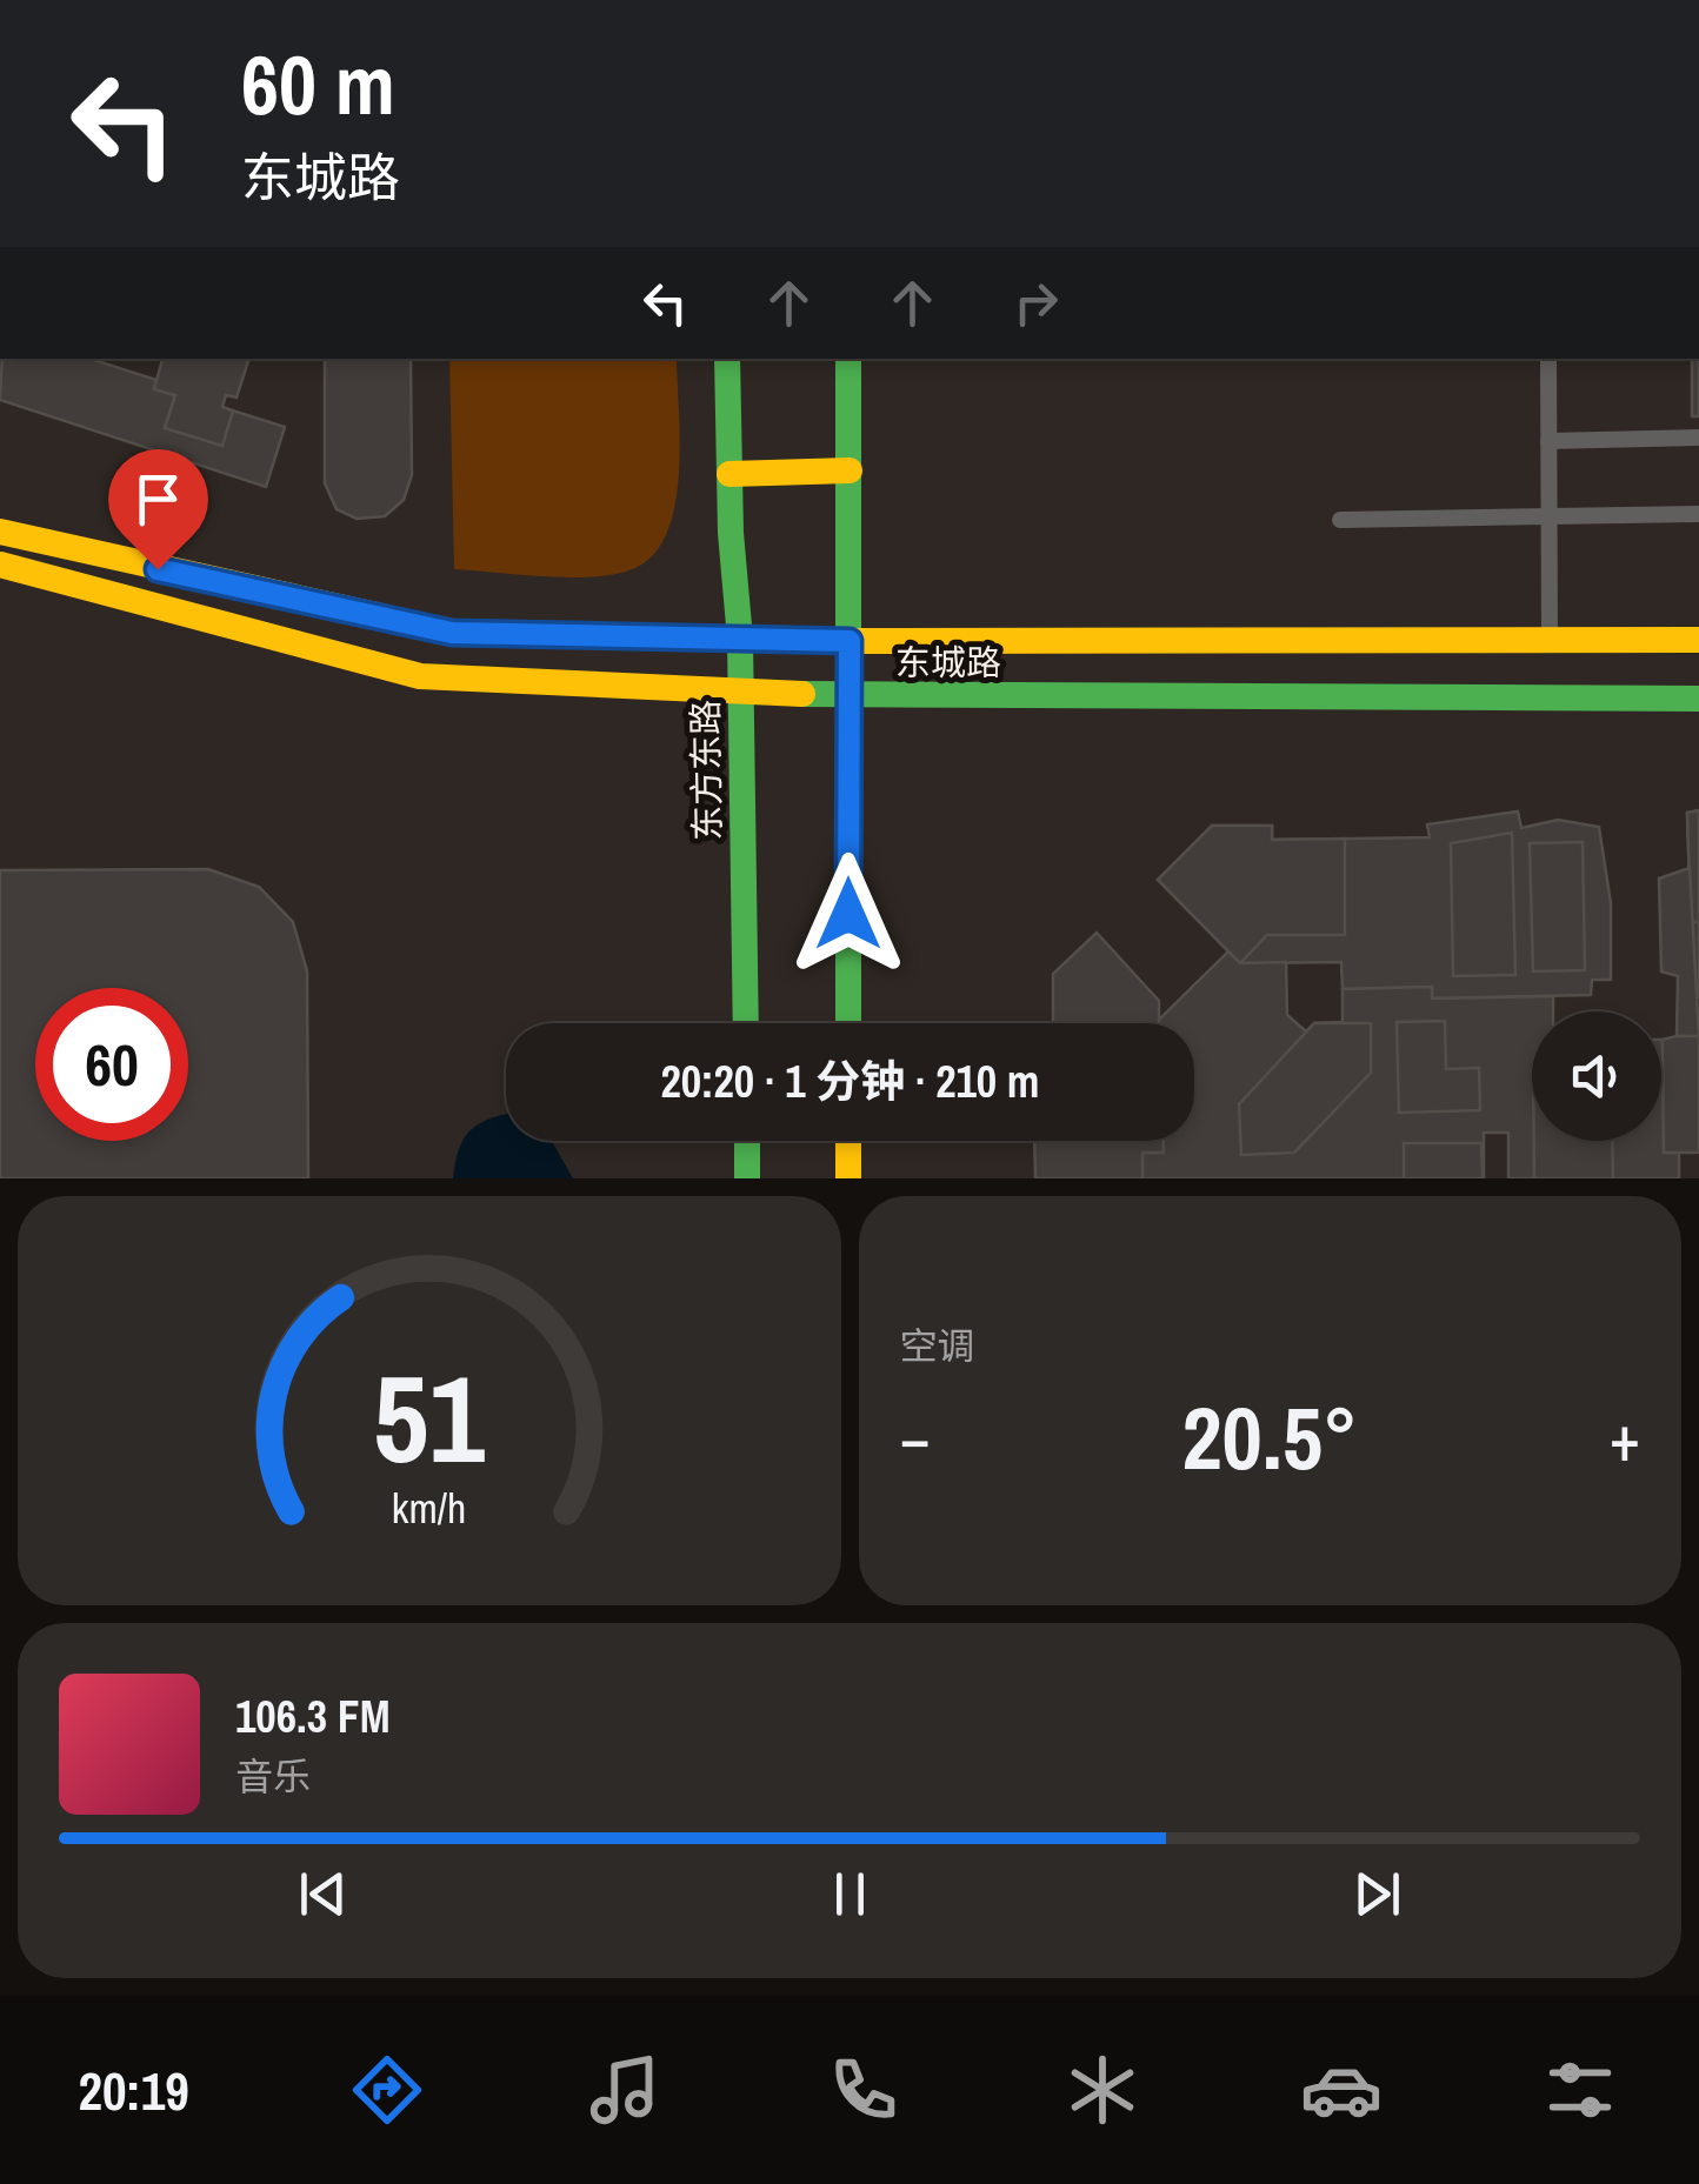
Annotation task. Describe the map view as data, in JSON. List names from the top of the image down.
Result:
{
  "streets": {
    "main road": ["东城路", "东方东路"]
  },
  "crossings": [
    ["东城路", "东方东路"]
  ],
  "page": {
    "turn": ["60 m", "东城路"],
    "limit": "60",
    "trip": "20:20 · 1 分钟 · 210 m",
    "tile": "空调",
    "heat": ["−", "20.5°", "+"],
    "song": ["106.3 FM", "音乐"],
    "tabs": "20:19",
    "gauge": ["51", "km/h"]
  }
}
